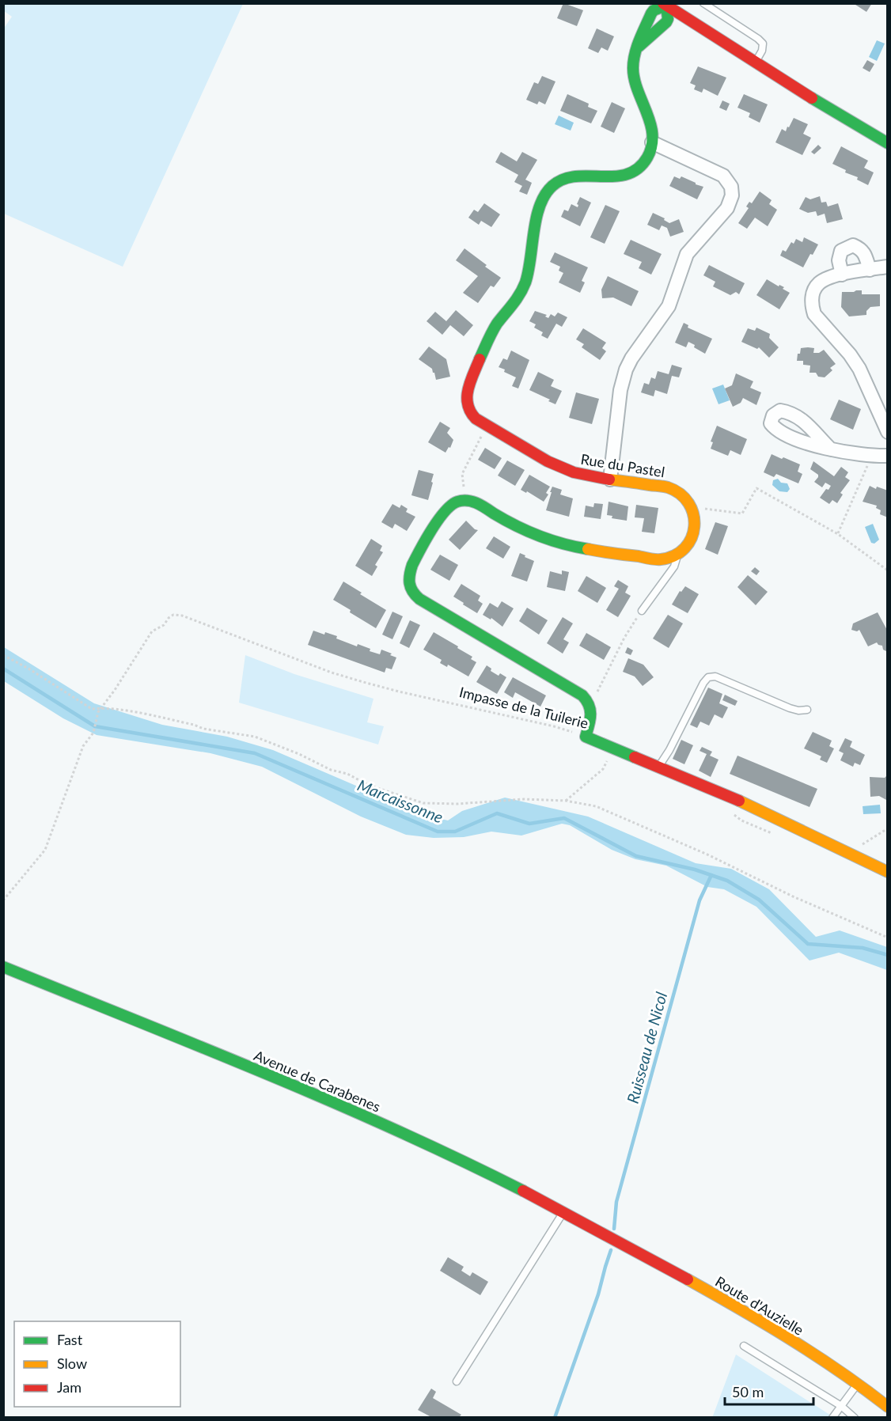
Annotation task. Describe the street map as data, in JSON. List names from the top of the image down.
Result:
{
  "streets": {
    "street": [
      "Rue du Pastel",
      "Impasse de la Tuilerie",
      "Avenue de Carabenes",
      "Route d'Auzielle"
    ]
  },
  "crossings": [
    ["Avenue de Carabenes", "Route d'Auzielle"]
  ],
  "water": ["Marcaissonne", "Ruisseau de Nicol"],
  "legend": ["Fast", "Slow", "Jam"],
  "scale_bar": "50 m"
}
